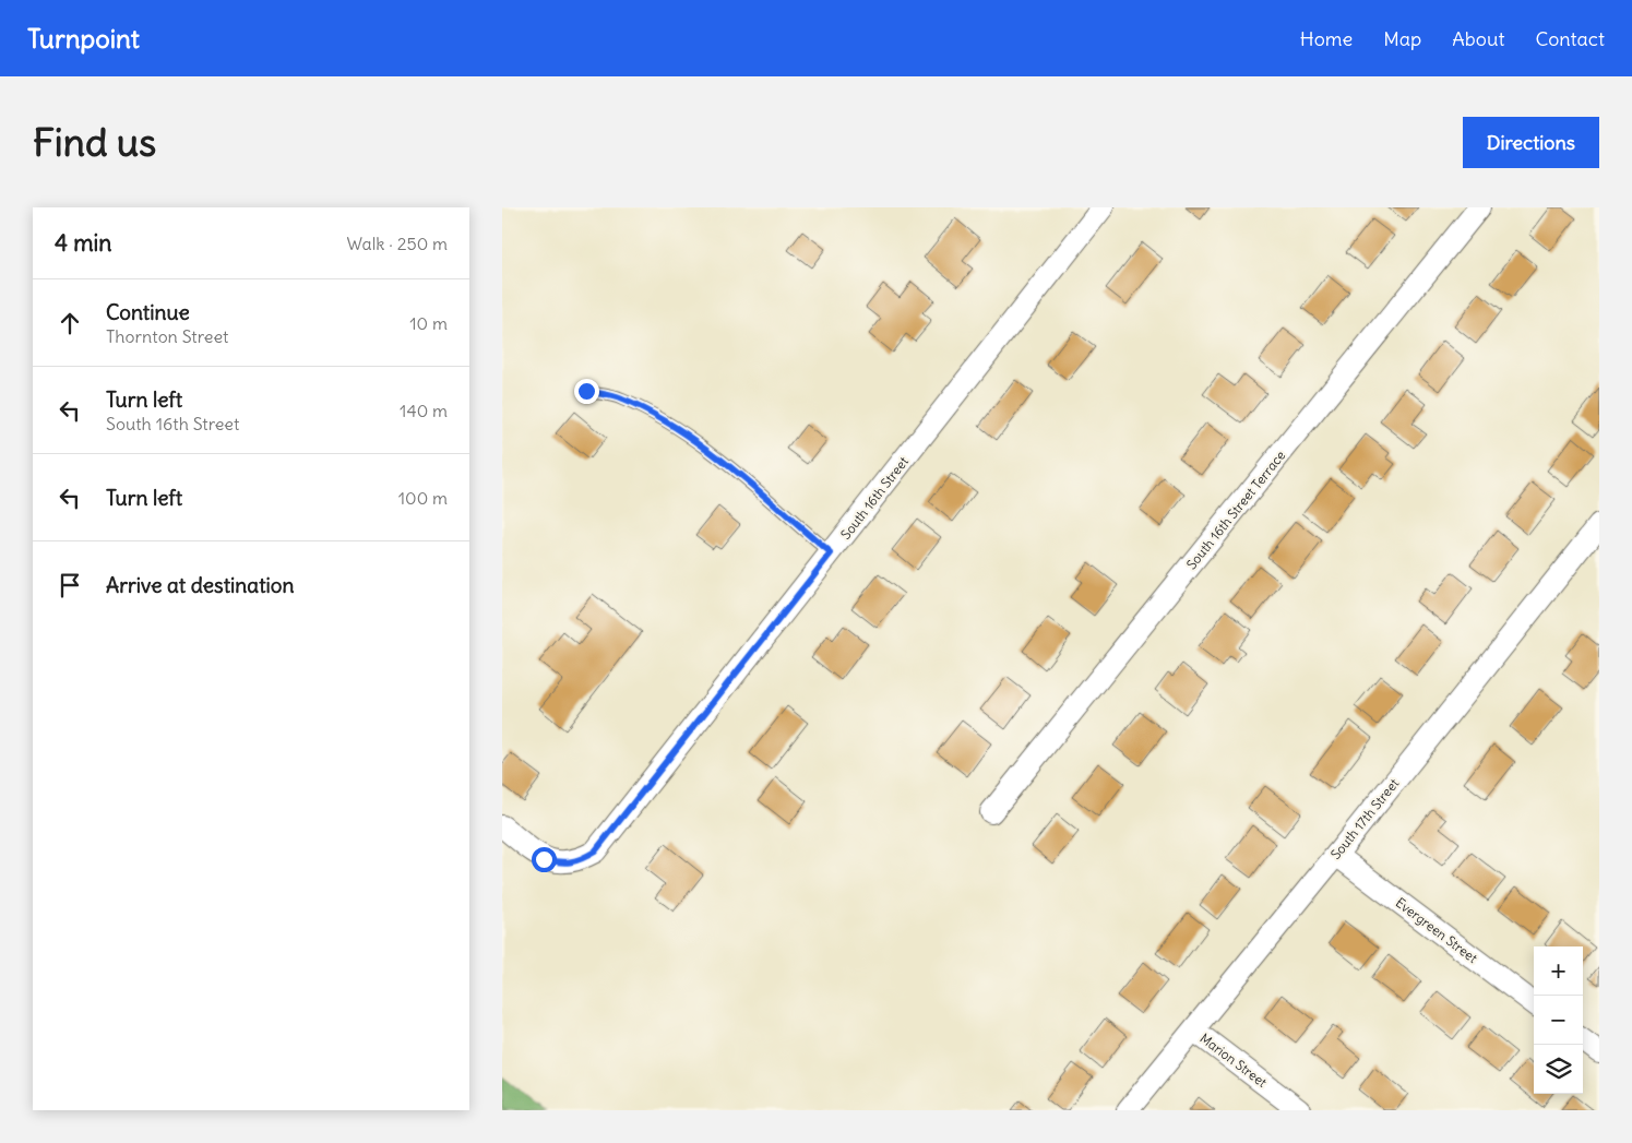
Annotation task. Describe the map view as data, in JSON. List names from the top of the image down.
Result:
{
  "streets": {
    "street": [
      "South 16th Street",
      "South 16th Street Terrace",
      "South 17th Street",
      "Evergreen Street",
      "Marion Street"
    ]
  },
  "crossings": [
    ["South 17th Street", "Evergreen Street"],
    ["South 17th Street", "Marion Street"]
  ],
  "page": {
    "header": "Turnpoint",
    "nav": [
      "Home",
      "Map",
      "About",
      "Contact"
    ],
    "buttons": "Directions",
    "title": "Find us",
    "heading": ["4 min", "Walk · 250 m"],
    "list": [
      ["Continue", "Thornton Street", "10 m"],
      ["Turn left", "South 16th Street", "140 m"],
      ["Turn left", "100 m"],
      "Arrive at destination"
    ],
    "map_buttons": ["+", "−"]
  }
}
